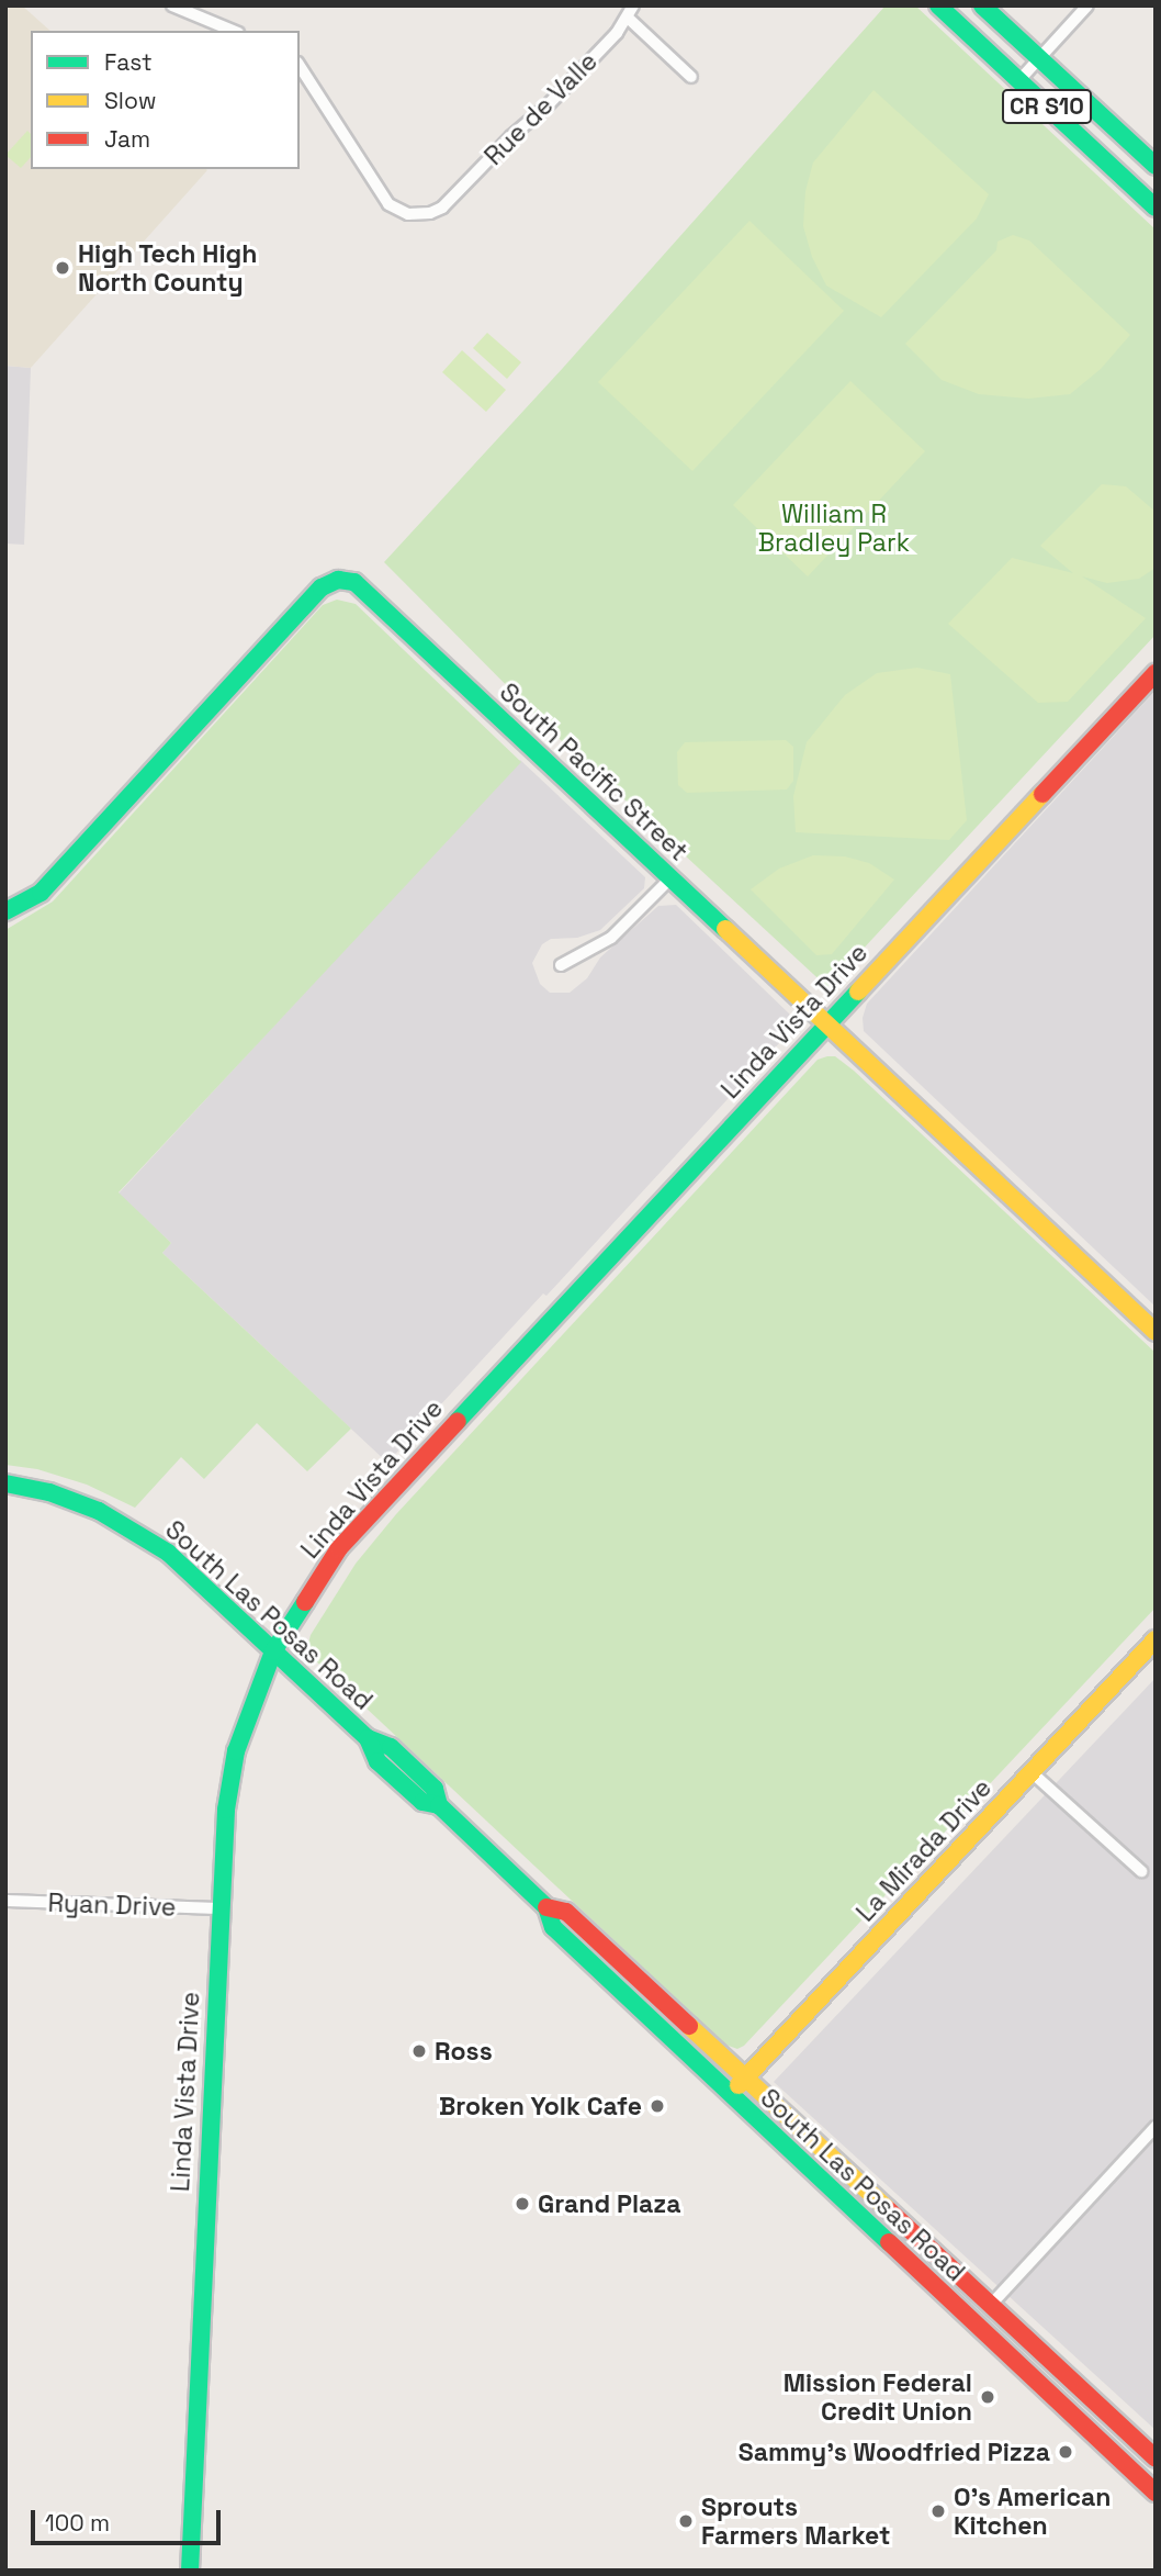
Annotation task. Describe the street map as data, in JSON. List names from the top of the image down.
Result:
{
  "streets": {
    "main road": [
      "CR S10",
      "South Pacific Street",
      "Linda Vista Drive",
      "South Las Posas Road",
      "La Mirada Drive"
    ],
    "street": ["Rue de Valle", "Ryan Drive"]
  },
  "crossings": [
    ["South Pacific Street", "Linda Vista Drive"],
    ["Linda Vista Drive", "South Las Posas Road"],
    ["Linda Vista Drive", "Ryan Drive"],
    ["South Las Posas Road", "La Mirada Drive"]
  ],
  "parks": ["William R Bradley Park"],
  "places": [
    "High Tech High North County",
    "Ross",
    "Broken Yolk Cafe",
    "Grand Plaza",
    "Mission Federal Credit Union",
    "Sammy's Woodfried Pizza",
    "O's American Kitchen",
    "Sprouts Farmers Market"
  ],
  "legend": ["Fast", "Slow", "Jam"],
  "scale_bar": "100 m"
}
